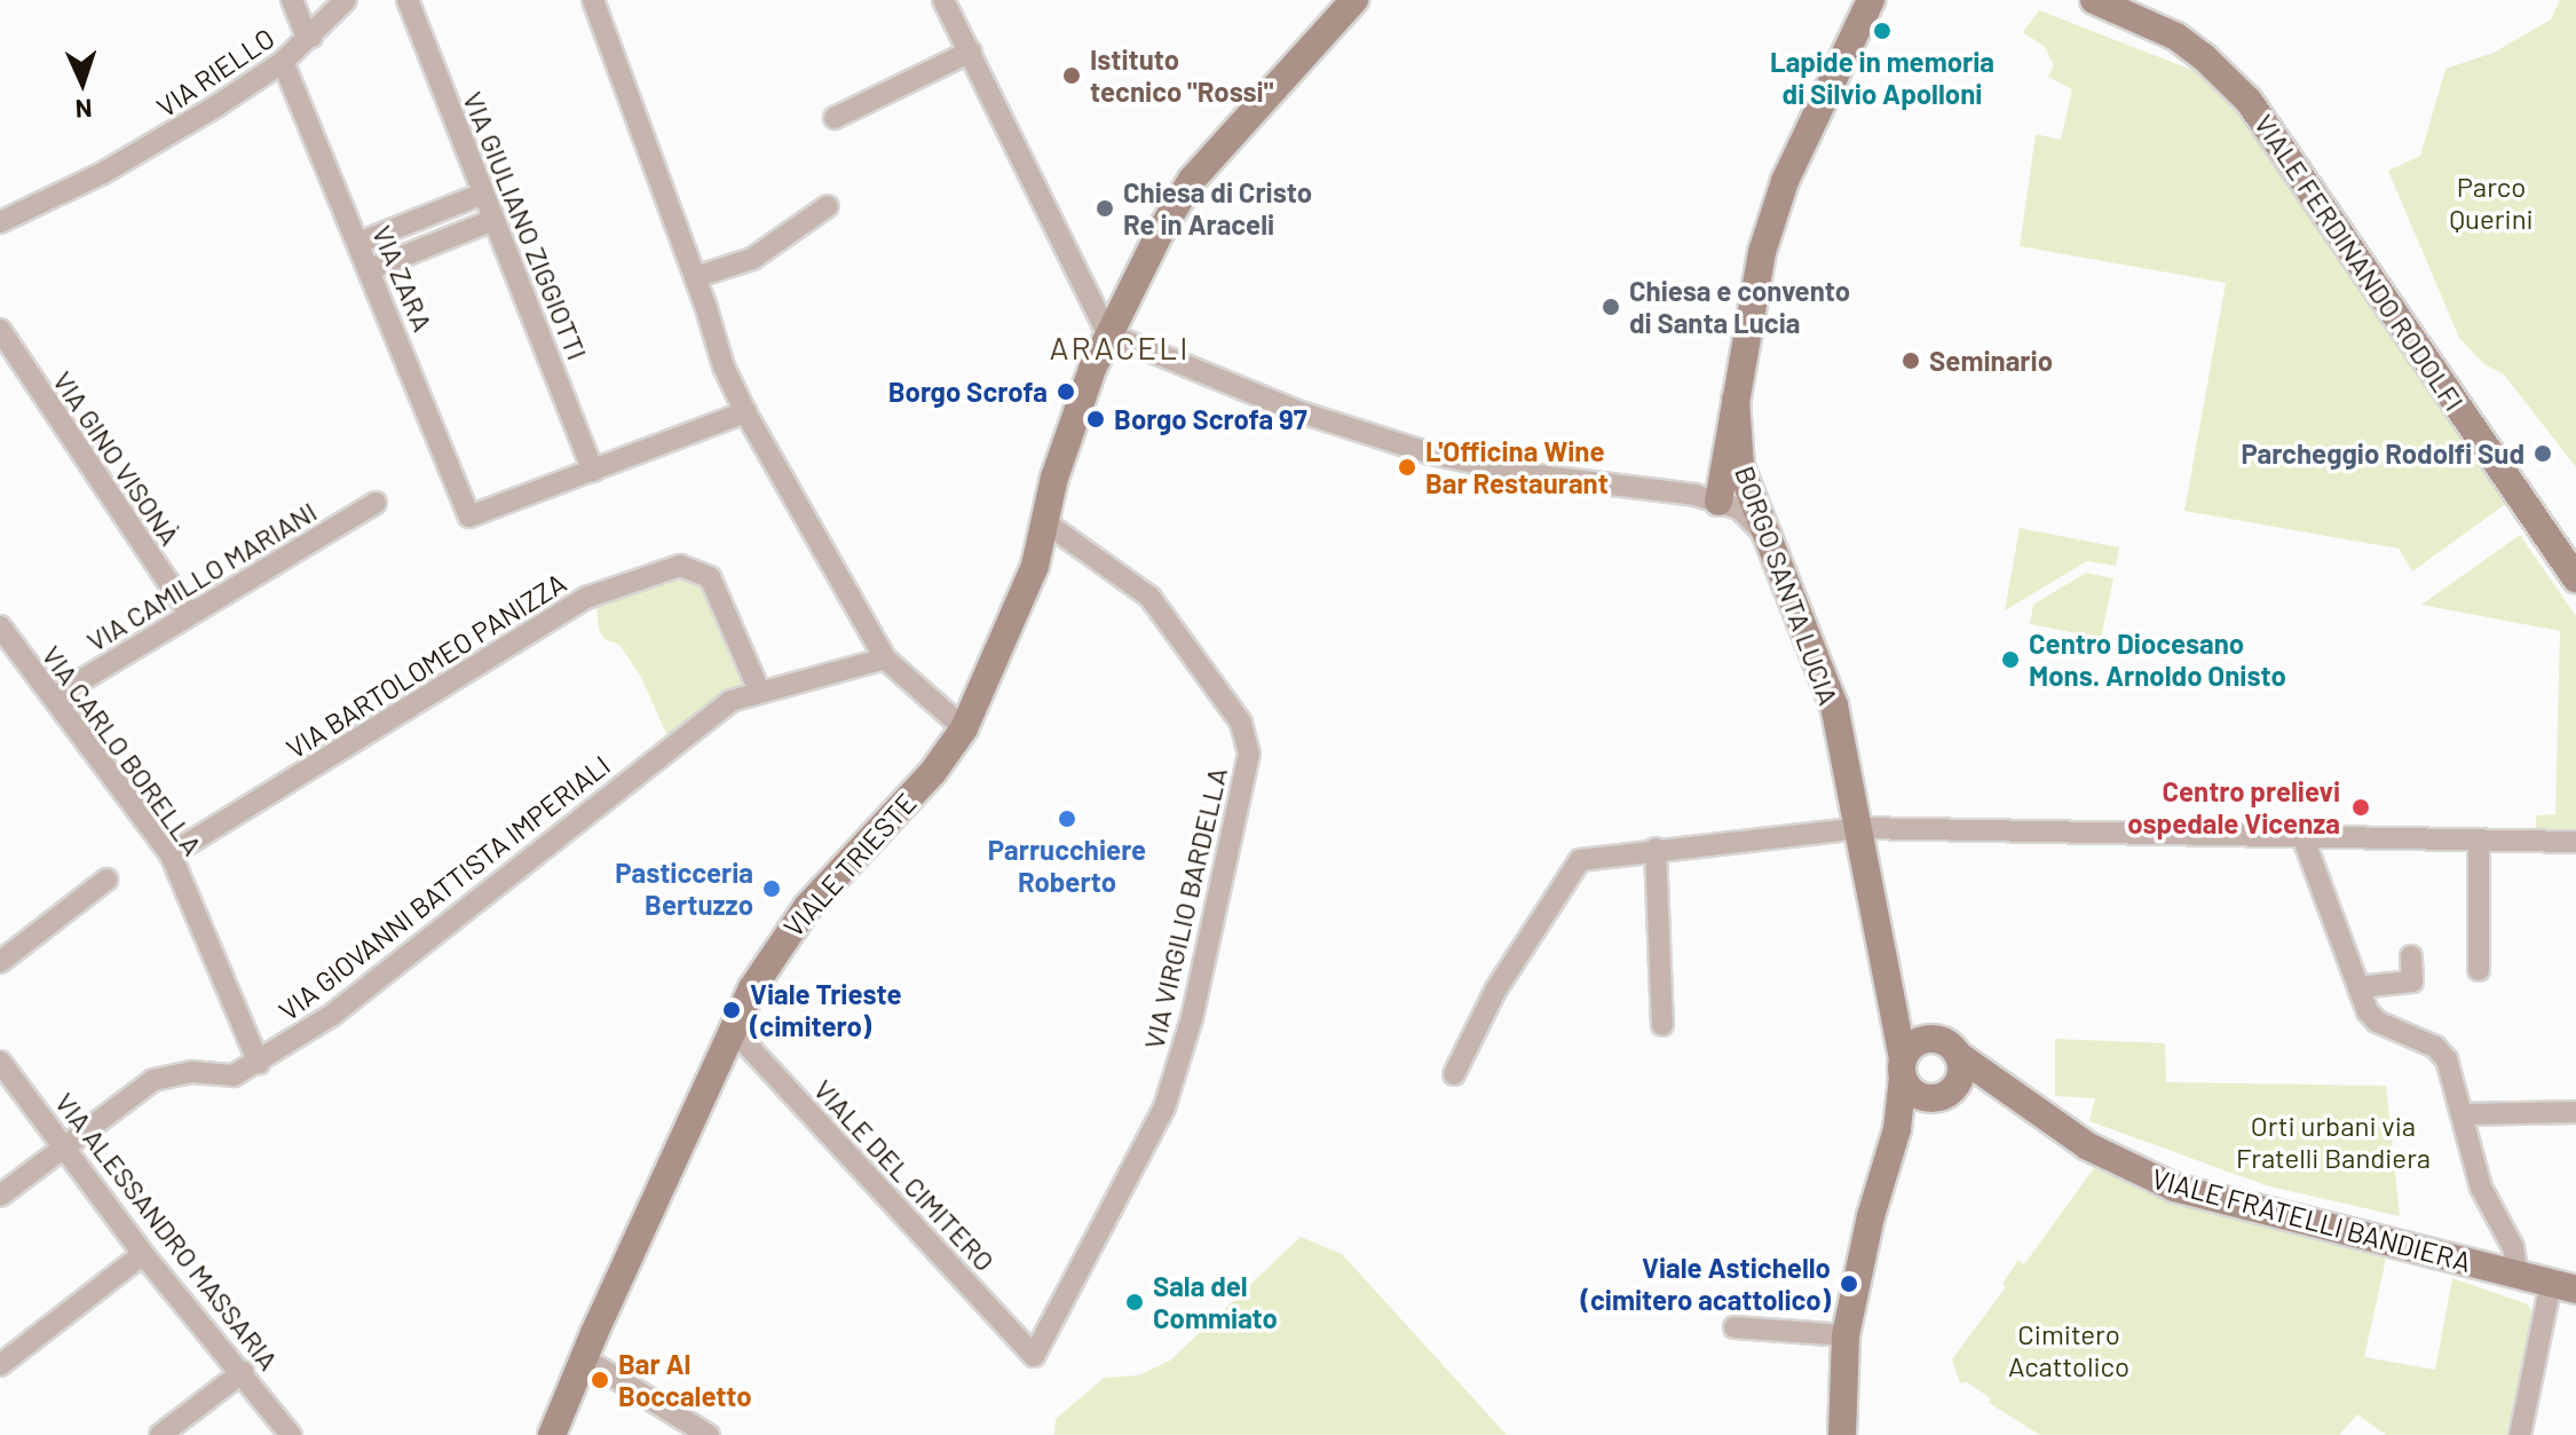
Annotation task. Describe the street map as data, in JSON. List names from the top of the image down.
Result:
{
  "streets": {
    "street": [
      "VIA RIELLO",
      "VIA GIULIANO ZIGGIOTTI",
      "VIALE FERDINANDO RODOLFI",
      "VIA ZARA",
      "VIA GINO VISONÀ",
      "VIA CAMILLO MARIANI",
      "BORGO SANTA LUCIA",
      "VIA BARTOLOMEO PANIZZA",
      "VIA CARLO BORELLA",
      "VIALE TRIESTE",
      "VIA GIOVANNI BATTISTA IMPERIALI",
      "VIA VIRGILIO BARDELLA",
      "VIALE DEL CIMITERO",
      "VIALE FRATELLI BANDIERA",
      "VIA ALESSANDRO MASSARIA"
    ]
  },
  "crossings": [
    ["VIA RIELLO", "VIA ZARA"],
    ["VIA GIULIANO ZIGGIOTTI", "VIA ZARA"],
    ["VIA GINO VISONÀ", "VIA CAMILLO MARIANI"],
    ["VIA CAMILLO MARIANI", "VIA CARLO BORELLA"],
    ["BORGO SANTA LUCIA", "VIALE FRATELLI BANDIERA"],
    ["VIA BARTOLOMEO PANIZZA", "VIA CARLO BORELLA"],
    ["VIA BARTOLOMEO PANIZZA", "VIA GIOVANNI BATTISTA IMPERIALI"],
    ["VIA CARLO BORELLA", "VIA GIOVANNI BATTISTA IMPERIALI"],
    ["VIALE TRIESTE", "VIA VIRGILIO BARDELLA"],
    ["VIALE TRIESTE", "VIALE DEL CIMITERO"],
    ["VIA GIOVANNI BATTISTA IMPERIALI", "VIA ALESSANDRO MASSARIA"],
    ["VIA VIRGILIO BARDELLA", "VIALE DEL CIMITERO"]
  ],
  "districts": ["ARACELI"],
  "parks": ["Parco Querini", "Orti urbani via Fratelli Bandiera", "Cimitero Acattolico"],
  "places": [
    "Lapide in memoria di Silvio Apolloni",
    "Istituto tecnico \"Rossi\"",
    "Chiesa di Cristo Re in Araceli",
    "Chiesa e convento di Santa Lucia",
    "Seminario",
    "Borgo Scrofa",
    "Borgo Scrofa 97",
    "Parcheggio Rodolfi Sud",
    "L'Officina Wine Bar Restaurant",
    "Centro Diocesano Mons. Arnoldo Onisto",
    "Centro prelievi ospedale Vicenza",
    "Parrucchiere Roberto",
    "Pasticceria Bertuzzo",
    "Viale Trieste (cimitero)",
    "Viale Astichello (cimitero acattolico)",
    "Sala del Commiato",
    "Bar Al Boccaletto"
  ],
  "north": "bottom"
}
